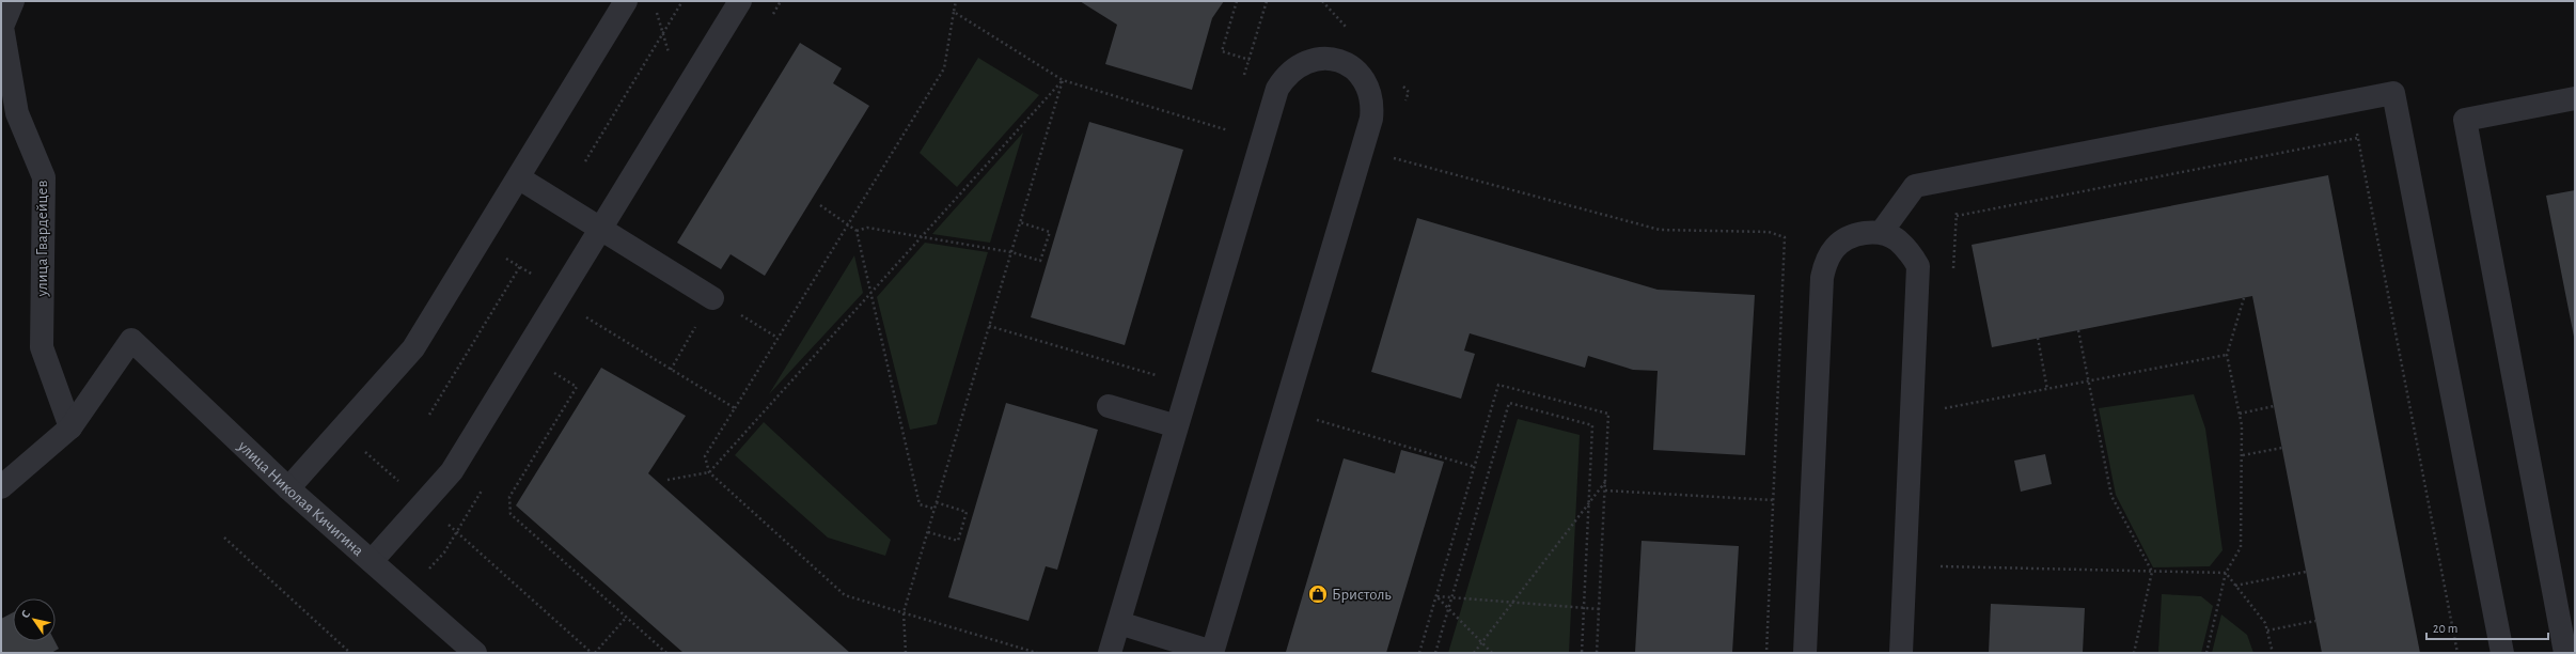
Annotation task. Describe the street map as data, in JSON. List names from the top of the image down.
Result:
{
  "streets": {
    "street": ["улица Гвардейцев", "улица Николая Кичигина"]
  },
  "crossings": [
    ["улица Гвардейцев", "улица Николая Кичигина"]
  ],
  "places": {
    "shop": ["Бристоль"]
  },
  "scale_bar": "20 m",
  "north": "top left"
}
